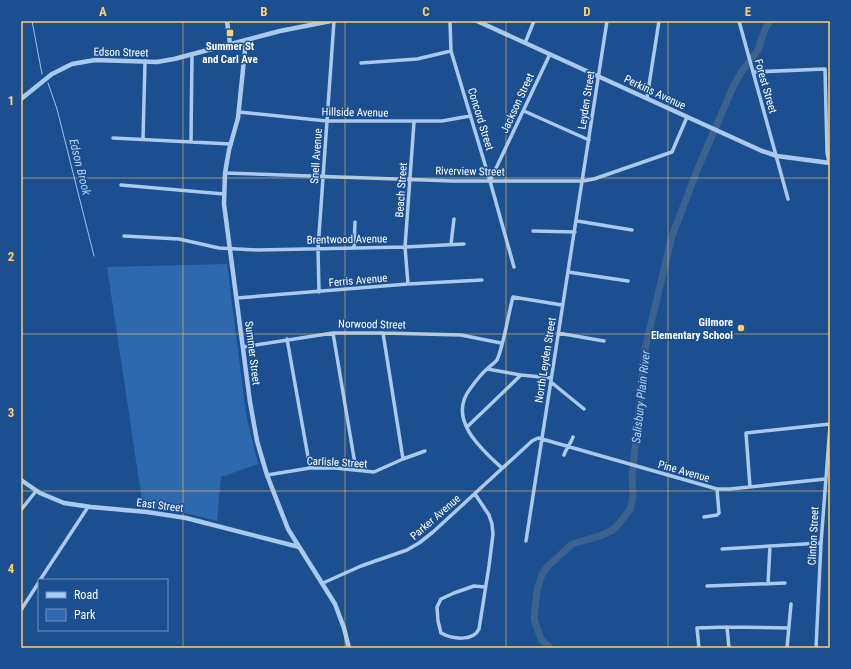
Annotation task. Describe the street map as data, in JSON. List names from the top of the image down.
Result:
{
  "streets": {
    "street": [
      "Edson Street",
      "Forest Street",
      "Perkins Avenue",
      "Leyden Street",
      "Jackson Street",
      "Hillside Avenue",
      "Concord Street",
      "Snell Avenue",
      "Riverview Street",
      "Beach Street",
      "Brentwood Avenue",
      "Ferris Avenue",
      "Norwood Street",
      "Summer Street",
      "North Leyden Street",
      "Carlisle Street",
      "Pine Avenue",
      "East Street",
      "Parker Avenue",
      "Clinton Street"
    ]
  },
  "crossings": [
    ["Forest Street", "Perkins Avenue"],
    ["Perkins Avenue", "Leyden Street"],
    ["Perkins Avenue", "Jackson Street"],
    ["Perkins Avenue", "Riverview Street"],
    ["Leyden Street", "Riverview Street"],
    ["Leyden Street", "North Leyden Street"],
    ["Jackson Street", "Concord Street"],
    ["Jackson Street", "Riverview Street"],
    ["Hillside Avenue", "Concord Street"],
    ["Hillside Avenue", "Snell Avenue"],
    ["Hillside Avenue", "Beach Street"],
    ["Hillside Avenue", "Summer Street"],
    ["Concord Street", "Riverview Street"],
    ["Snell Avenue", "Riverview Street"],
    ["Snell Avenue", "Brentwood Avenue"],
    ["Snell Avenue", "Ferris Avenue"],
    ["Riverview Street", "Beach Street"],
    ["Riverview Street", "Summer Street"],
    ["Riverview Street", "North Leyden Street"],
    ["Beach Street", "Brentwood Avenue"],
    ["Beach Street", "Ferris Avenue"],
    ["Brentwood Avenue", "Summer Street"],
    ["Ferris Avenue", "Summer Street"],
    ["Norwood Street", "Summer Street"],
    ["Summer Street", "Carlisle Street"],
    ["Summer Street", "East Street"],
    ["Summer Street", "Parker Avenue"],
    ["North Leyden Street", "Pine Avenue"],
    ["North Leyden Street", "Parker Avenue"],
    ["Pine Avenue", "Parker Avenue"],
    ["Pine Avenue", "Clinton Street"]
  ],
  "water": ["Edson Brook", "Salisbury Plain River"],
  "places": {
    "transit": ["Summer St and Carl Ave"],
    "other": ["Gilmore Elementary School"]
  },
  "legend": ["Road", "Park"],
  "grid": {
    "columns": [
      "A",
      "B",
      "C",
      "D",
      "E"
    ],
    "rows": [
      "1",
      "2",
      "3",
      "4"
    ]
  }
}
